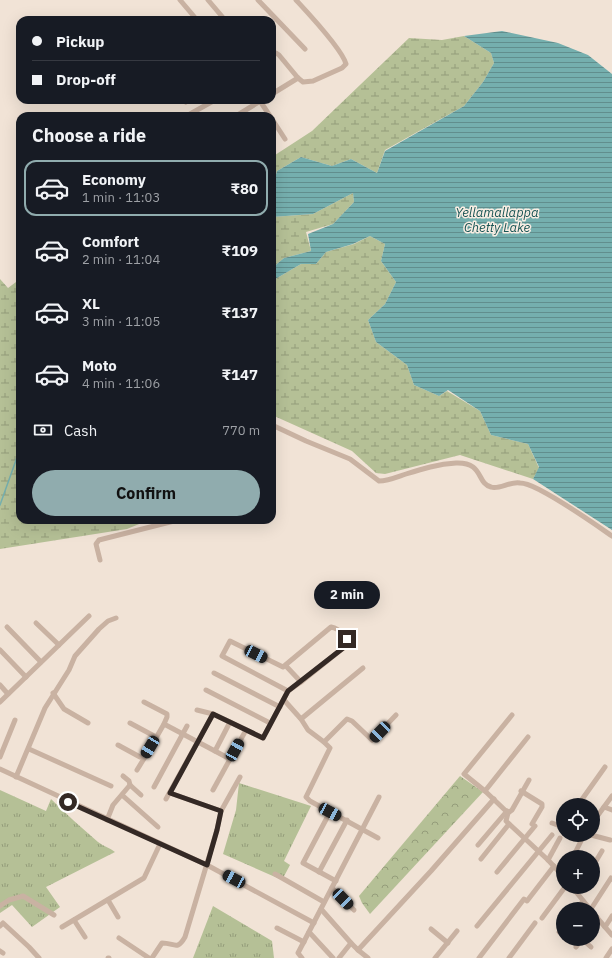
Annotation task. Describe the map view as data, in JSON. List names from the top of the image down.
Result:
{
  "water": ["Yellamallappa Chetty Lake"],
  "page": {
    "banner": ["Pickup", "Drop-off"],
    "heading": "Choose a ride",
    "list": [
      {
        "name": "Economy",
        "note": "1 min · 11:03",
        "value": "₹80"
      },
      {
        "name": "Comfort",
        "note": "2 min · 11:04",
        "value": "₹109"
      },
      {
        "name": "XL",
        "note": "3 min · 11:05",
        "value": "₹137"
      },
      {
        "name": "Moto",
        "note": "4 min · 11:06",
        "value": "₹147"
      }
    ],
    "pay": ["Cash", "770 m"],
    "buttons": "Confirm",
    "bubble": "2 min",
    "map_buttons": ["+", "−"]
  }
}
